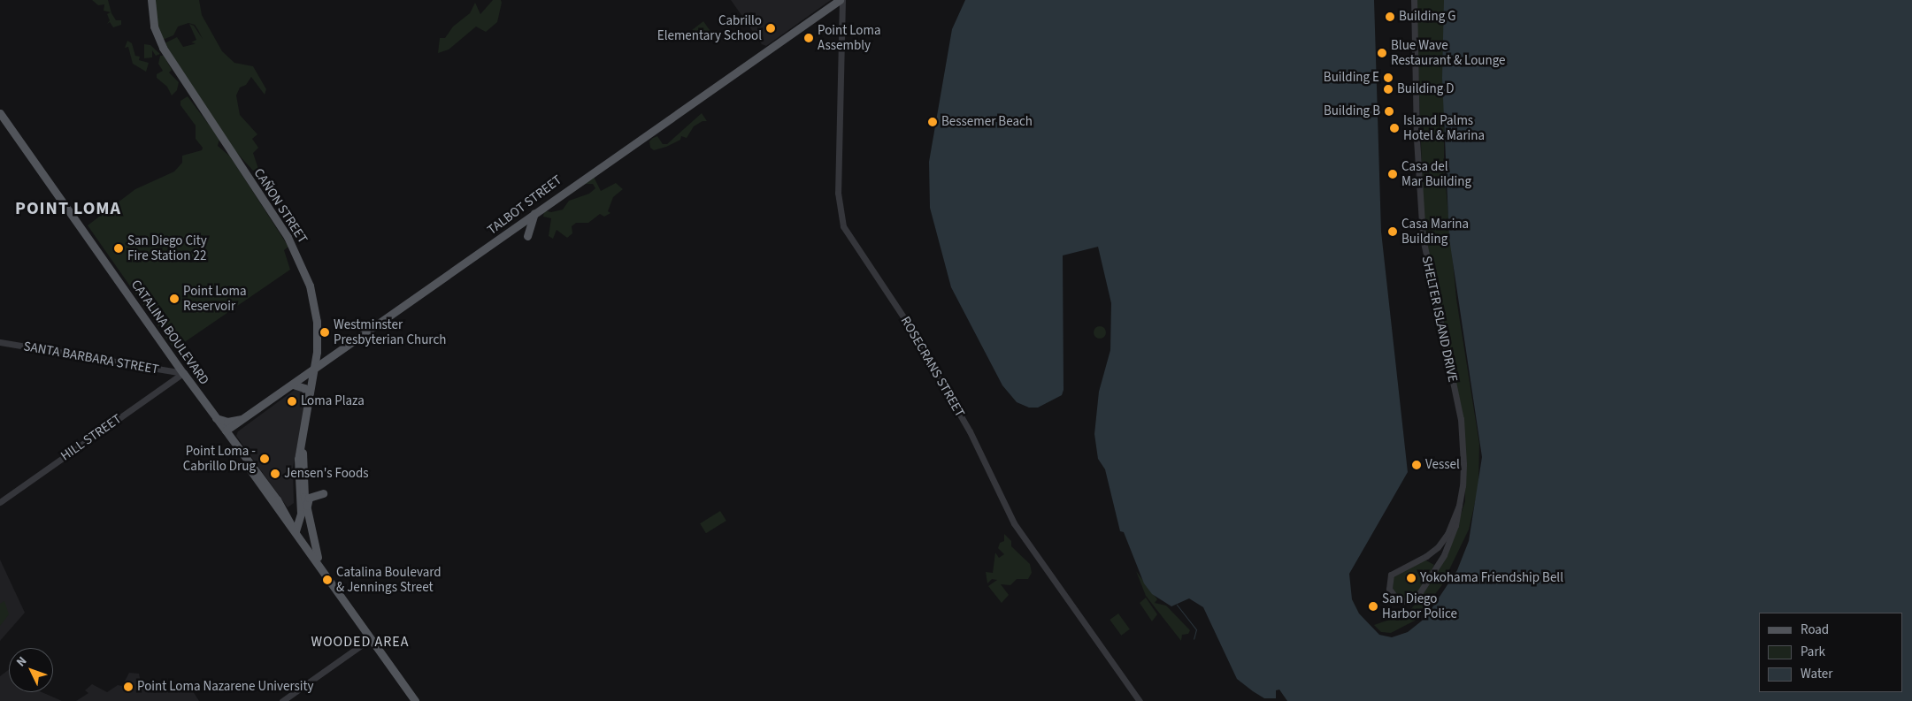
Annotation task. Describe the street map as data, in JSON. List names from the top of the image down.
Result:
{
  "streets": {
    "main road": ["TALBOT STREET", "CAÑON STREET", "CATALINA BOULEVARD"],
    "street": [
      "SHELTER ISLAND DRIVE",
      "SANTA BARBARA STREET",
      "ROSECRANS STREET",
      "HILL STREET"
    ]
  },
  "crossings": [
    ["TALBOT STREET", "CAÑON STREET"],
    ["TALBOT STREET", "CATALINA BOULEVARD"],
    ["TALBOT STREET", "ROSECRANS STREET"],
    ["CAÑON STREET", "CATALINA BOULEVARD"],
    ["CATALINA BOULEVARD", "SANTA BARBARA STREET"],
    ["CATALINA BOULEVARD", "HILL STREET"],
    ["SANTA BARBARA STREET", "HILL STREET"]
  ],
  "districts": ["POINT LOMA", "WOODED AREA"],
  "places": [
    "Building G",
    "Cabrillo Elementary School",
    "Point Loma Assembly",
    "Blue Wave Restaurant & Lounge",
    "Building E",
    "Building D",
    "Building B",
    "Bessemer Beach",
    "Island Palms Hotel & Marina",
    "Casa del Mar Building",
    "Casa Marina Building",
    "San Diego City Fire Station 22",
    "Point Loma Reservoir",
    "Westminster Presbyterian Church",
    "Loma Plaza",
    "Point Loma - Cabrillo Drug",
    "Vessel",
    "Jensen's Foods",
    "Yokohama Friendship Bell",
    "Catalina Boulevard & Jennings Street",
    "San Diego Harbor Police",
    "Point Loma Nazarene University"
  ],
  "legend": ["Road", "Park", "Water"],
  "north": "top left"
}
